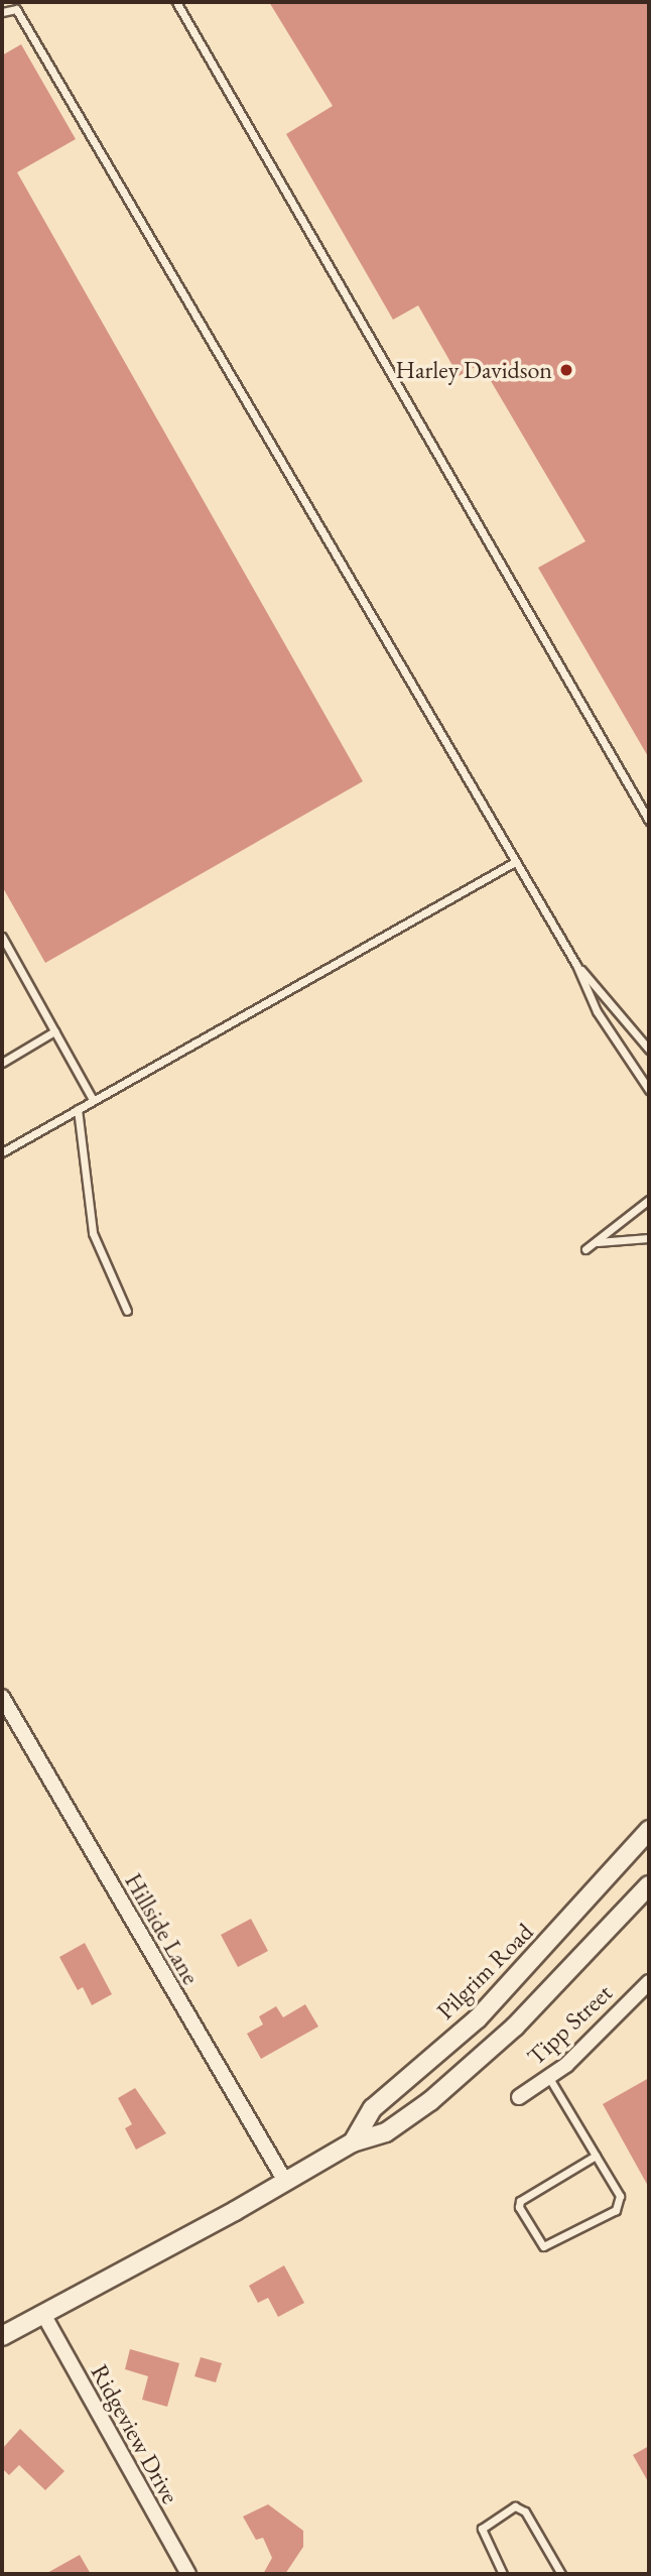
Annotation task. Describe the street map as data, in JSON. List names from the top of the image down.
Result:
{
  "streets": {
    "street": [
      "Hillside Lane",
      "Pilgrim Road",
      "Tipp Street",
      "Ridgeview Drive"
    ]
  },
  "crossings": [
    ["Hillside Lane", "Pilgrim Road"],
    ["Pilgrim Road", "Ridgeview Drive"]
  ],
  "places": ["Harley Davidson"]
}
